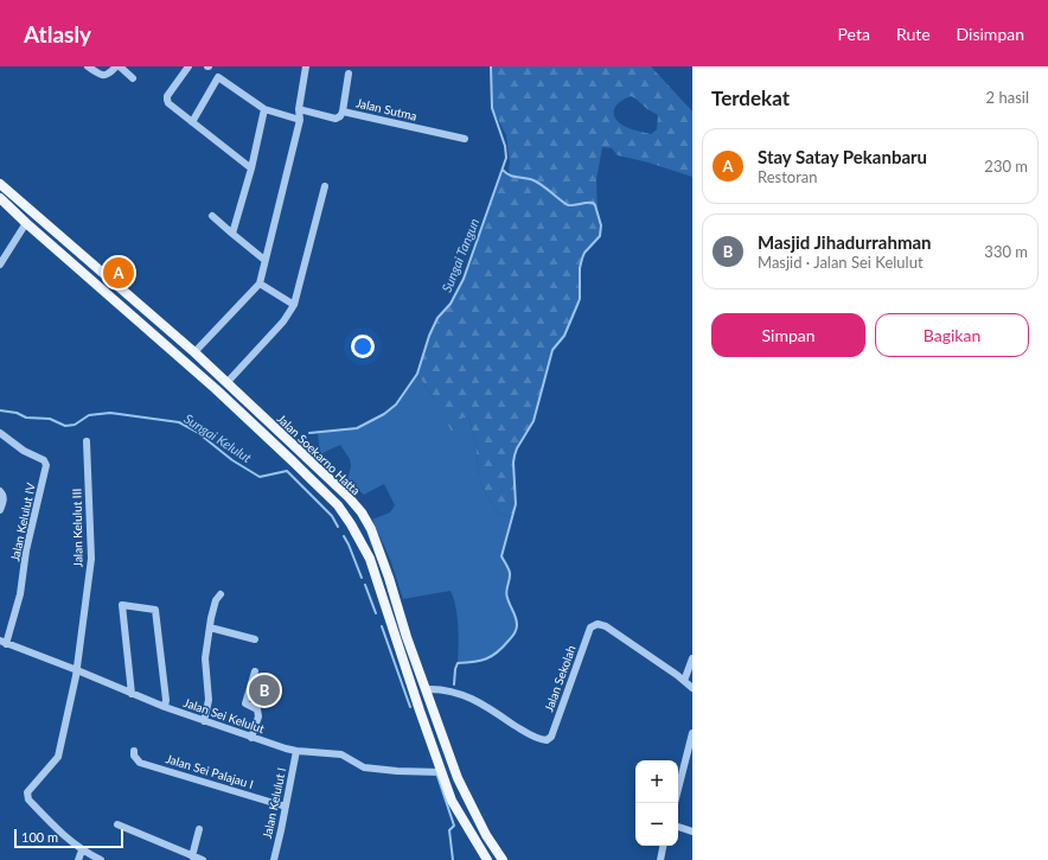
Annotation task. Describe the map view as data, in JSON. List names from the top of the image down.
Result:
{
  "streets": {
    "main road": ["Jalan Soekarno Hatta"],
    "street": [
      "Jalan Sutma",
      "Jalan Kelulut IV",
      "Jalan Kelulut III",
      "Jalan Sekolah",
      "Jalan Sei Kelulut",
      "Jalan Sei Palajau I",
      "Jalan Kelulut I"
    ]
  },
  "crossings": [
    ["Jalan Soekarno Hatta", "Jalan Sekolah"],
    ["Jalan Soekarno Hatta", "Jalan Sei Kelulut"],
    ["Jalan Kelulut IV", "Jalan Sei Kelulut"],
    ["Jalan Kelulut III", "Jalan Sei Kelulut"],
    ["Jalan Sei Kelulut", "Jalan Kelulut I"],
    ["Jalan Sei Palajau I", "Jalan Kelulut I"]
  ],
  "water": ["Sungai Tangun", "Sungai Kelulut"],
  "scale_bar": "100 m",
  "page": {
    "header": "Atlasly",
    "nav": ["Peta", "Rute", "Disimpan"],
    "heading": ["Terdekat", "2 hasil"],
    "list": [
      {
        "mark": "A",
        "name": "Stay Satay Pekanbaru",
        "note": "Restoran",
        "value": "230 m"
      },
      {
        "mark": "B",
        "name": "Masjid Jihadurrahman",
        "note": "Masjid · Jalan Sei Kelulut",
        "value": "330 m"
      }
    ],
    "pins": ["A", "B"],
    "buttons": ["Simpan", "Bagikan"],
    "map_buttons": ["+", "−"],
    "scale": "100 m"
  }
}
